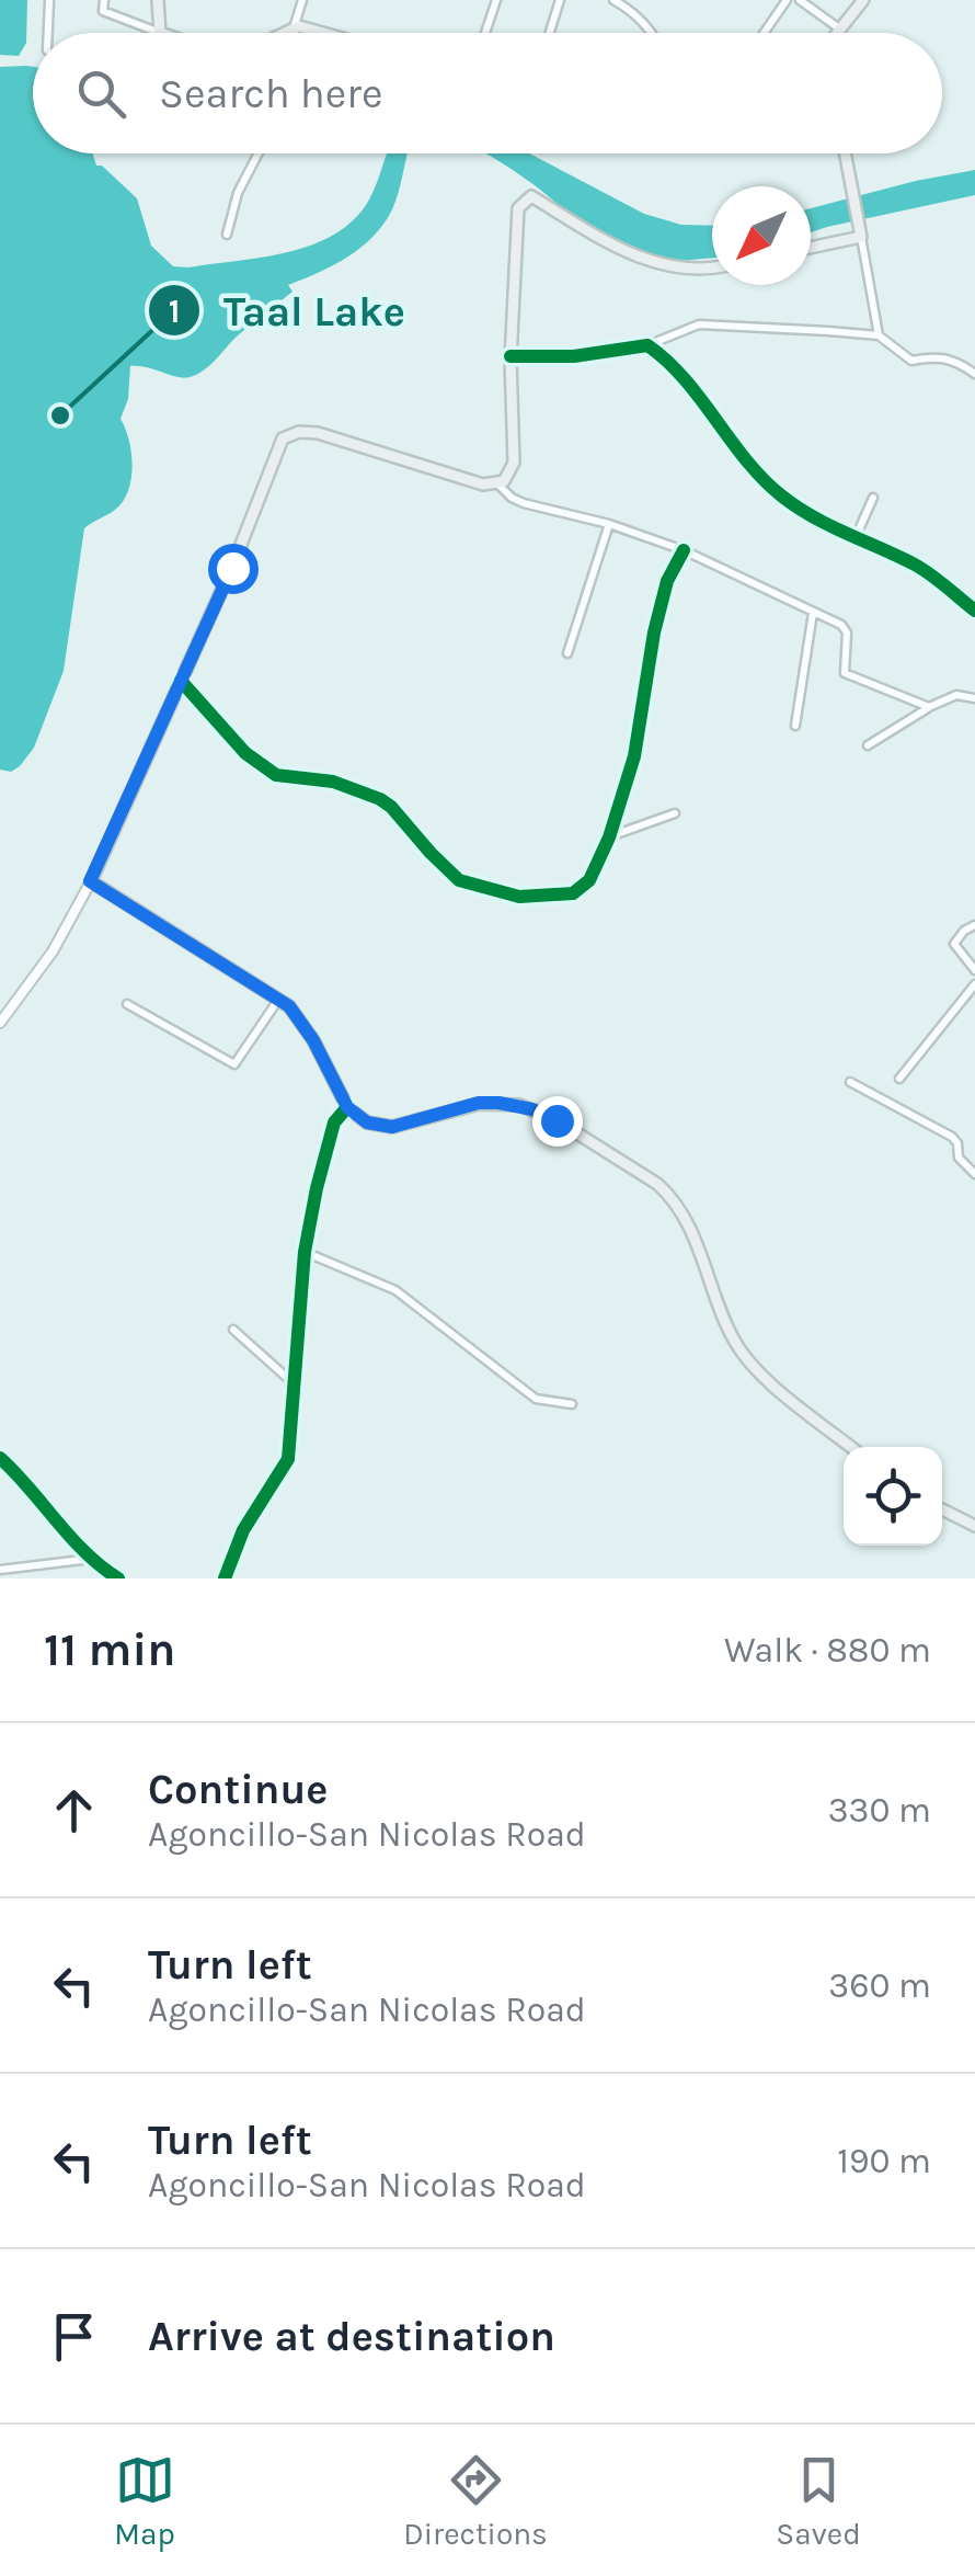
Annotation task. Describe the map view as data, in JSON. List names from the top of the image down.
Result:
{
  "places": ["Taal Lake"],
  "north": "bottom left",
  "page": {
    "search": "Search here",
    "heading": ["11 min", "Walk · 880 m"],
    "list": [
      ["Continue", "Agoncillo-San Nicolas Road", "330 m"],
      ["Turn left", "Agoncillo-San Nicolas Road", "360 m"],
      ["Turn left", "Agoncillo-San Nicolas Road", "190 m"],
      "Arrive at destination"
    ],
    "nav": ["Map", "Directions", "Saved"]
  }
}
